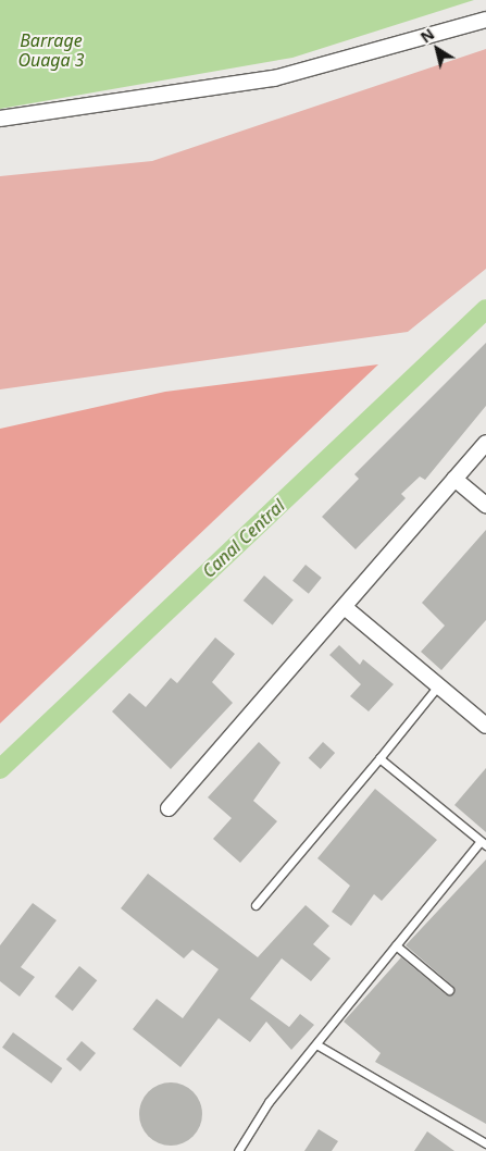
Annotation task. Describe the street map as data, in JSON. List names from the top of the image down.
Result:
{
  "water": ["Barrage Ouaga 3", "Canal Central"],
  "north": "top left"
}
